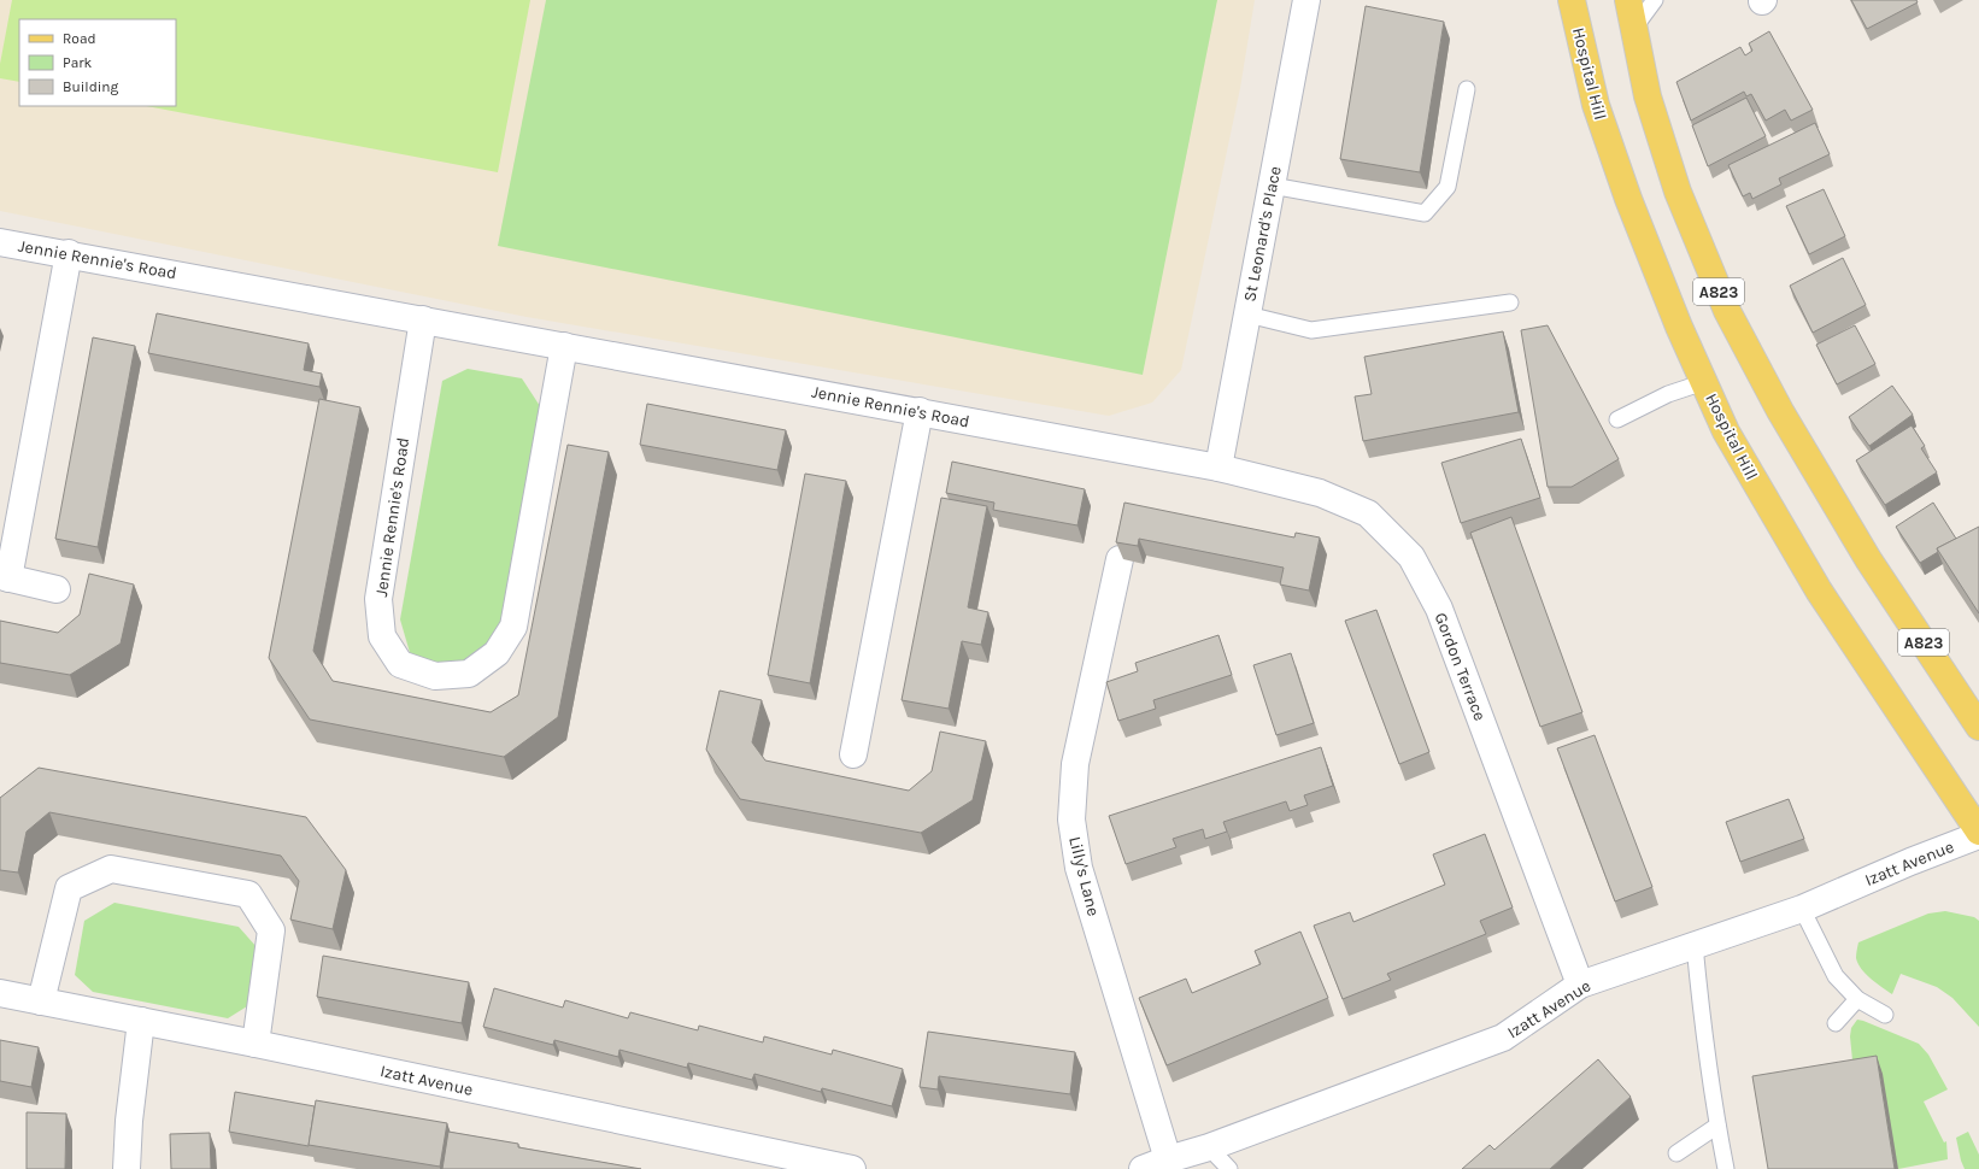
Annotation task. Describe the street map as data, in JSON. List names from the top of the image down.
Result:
{
  "streets": {
    "main road": ["Hospital Hill", "A823"],
    "street": [
      "St Leonard's Place",
      "Jennie Rennie's Road",
      "Gordon Terrace",
      "Izatt Avenue",
      "Lilly's Lane"
    ]
  },
  "crossings": [
    ["St Leonard's Place", "Jennie Rennie's Road"],
    ["St Leonard's Place", "Gordon Terrace"],
    ["Jennie Rennie's Road", "Gordon Terrace"],
    ["Gordon Terrace", "Izatt Avenue"],
    ["Izatt Avenue", "Lilly's Lane"]
  ],
  "legend": ["Road", "Park", "Building"]
}
